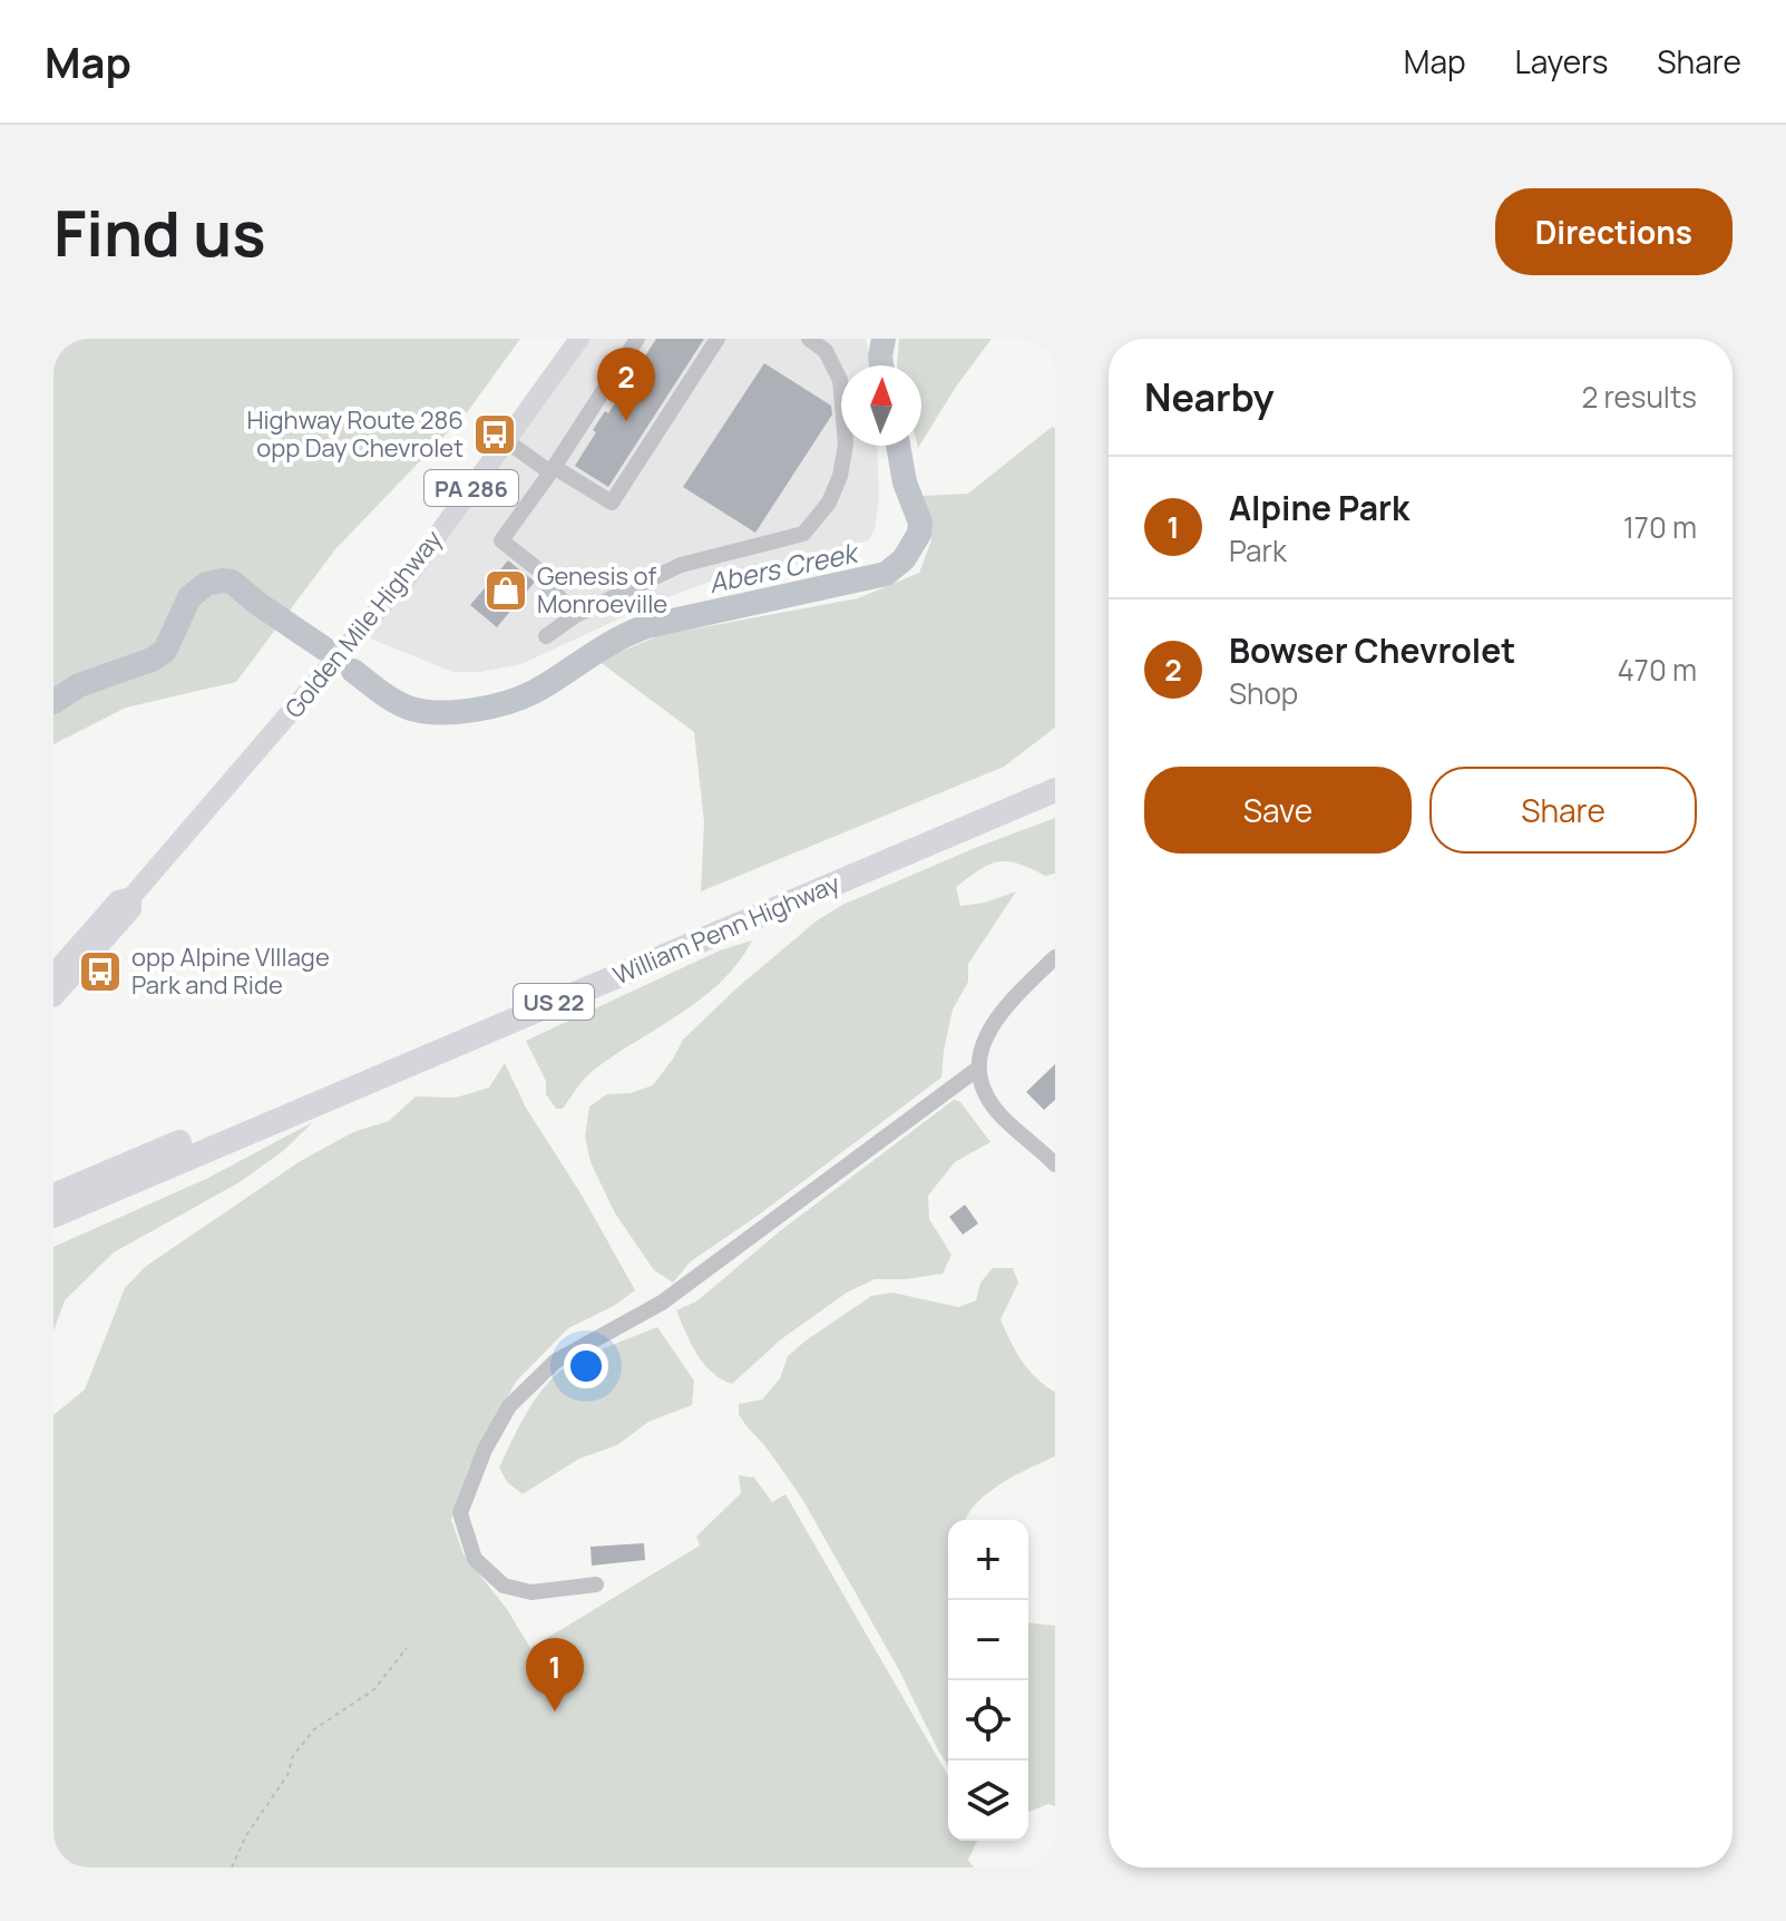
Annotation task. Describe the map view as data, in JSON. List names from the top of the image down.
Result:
{
  "streets": {
    "highway": ["William Penn Highway", "US 22"],
    "main road": ["PA 286", "Golden Mile Highway"]
  },
  "water": ["Abers Creek"],
  "places": {
    "bus stop": ["Highway Route 286 opp Day Chevrolet", "opp Alpine VIllage Park and Ride"],
    "shop": ["Genesis of Monroeville"]
  },
  "north": "top",
  "page": {
    "header": "Map",
    "nav": ["Map", "Layers", "Share"],
    "buttons": [
      "Directions",
      ["Save", "Share"]
    ],
    "title": "Find us",
    "heading": ["Nearby", "2 results"],
    "pins": ["2", "1"],
    "list": [
      {
        "mark": "1",
        "name": "Alpine Park",
        "note": "Park",
        "value": "170 m"
      },
      {
        "mark": "2",
        "name": "Bowser Chevrolet",
        "note": "Shop",
        "value": "470 m"
      }
    ],
    "map_buttons": ["+", "−"]
  }
}
